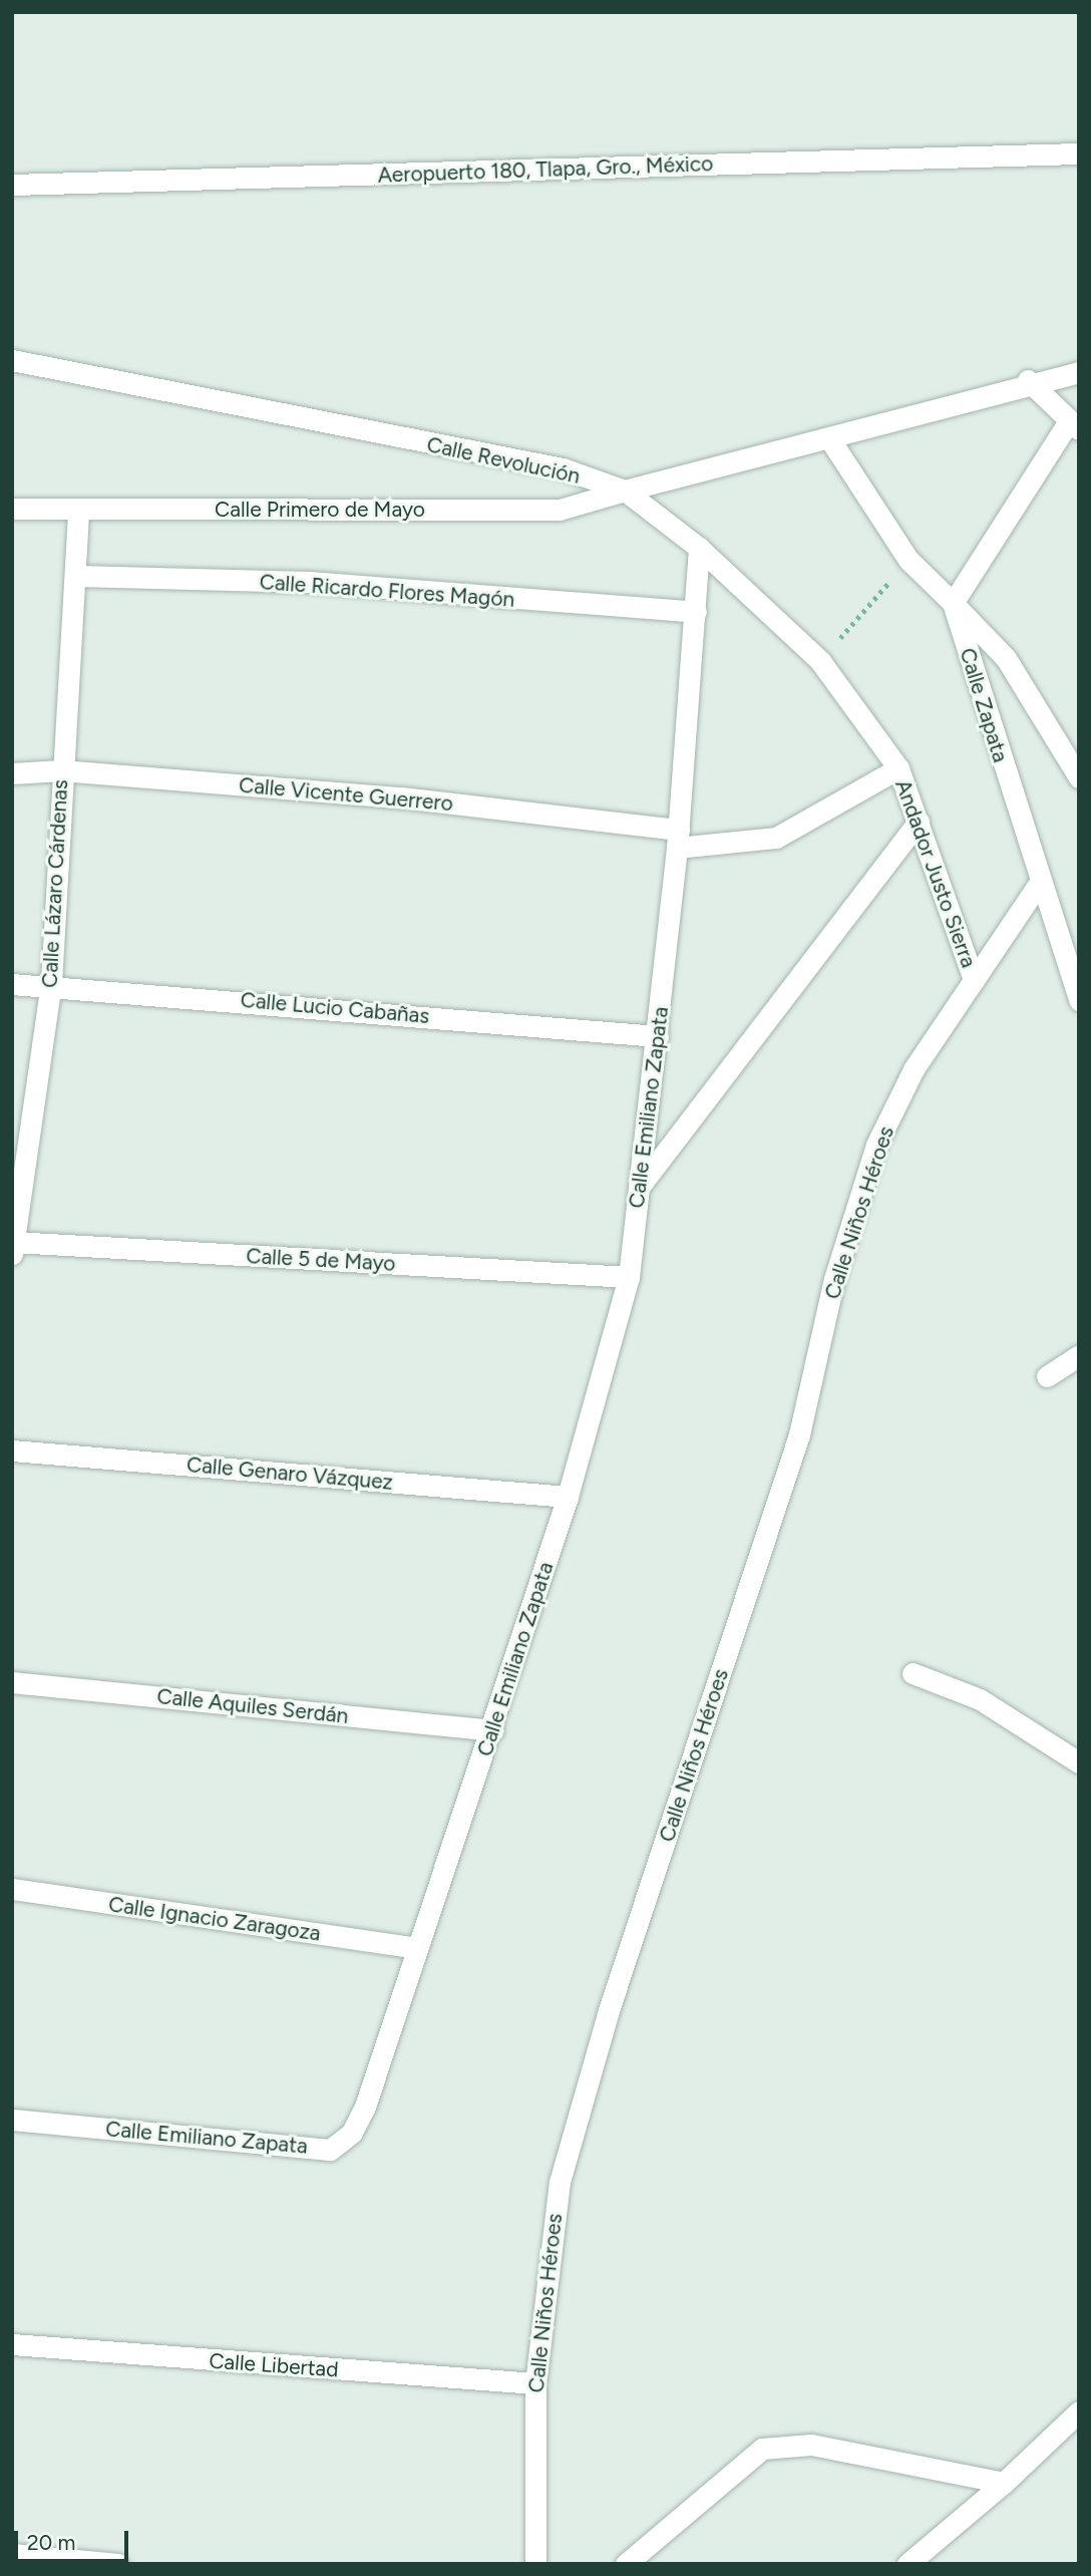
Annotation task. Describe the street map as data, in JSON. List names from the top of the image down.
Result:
{
  "streets": {
    "street": [
      "Aeropuerto 180, Tlapa, Gro., México",
      "Calle Revolución",
      "Calle Primero de Mayo",
      "Calle Ricardo Flores Magón",
      "Calle Zapata",
      "Calle Vicente Guerrero",
      "Andador Justo Sierra",
      "Calle Lázaro Cárdenas",
      "Calle Lucio Cabañas",
      "Calle Emiliano Zapata",
      "Calle Niños Héroes",
      "Calle 5 de Mayo",
      "Calle Genaro Vázquez",
      "Calle Aquiles Serdán",
      "Calle Ignacio Zaragoza",
      "Calle Libertad"
    ]
  },
  "crossings": [
    ["Calle Revolución", "Calle Primero de Mayo"],
    ["Calle Primero de Mayo", "Calle Lázaro Cárdenas"],
    ["Calle Ricardo Flores Magón", "Calle Lázaro Cárdenas"],
    ["Calle Ricardo Flores Magón", "Calle Emiliano Zapata"],
    ["Calle Zapata", "Calle Niños Héroes"],
    ["Calle Vicente Guerrero", "Andador Justo Sierra"],
    ["Calle Vicente Guerrero", "Calle Lázaro Cárdenas"],
    ["Calle Vicente Guerrero", "Calle Emiliano Zapata"],
    ["Andador Justo Sierra", "Calle Emiliano Zapata"],
    ["Andador Justo Sierra", "Calle Niños Héroes"],
    ["Calle Lázaro Cárdenas", "Calle Lucio Cabañas"],
    ["Calle Lázaro Cárdenas", "Calle 5 de Mayo"],
    ["Calle Lucio Cabañas", "Calle Emiliano Zapata"],
    ["Calle Emiliano Zapata", "Calle 5 de Mayo"],
    ["Calle Emiliano Zapata", "Calle Genaro Vázquez"],
    ["Calle Emiliano Zapata", "Calle Aquiles Serdán"],
    ["Calle Emiliano Zapata", "Calle Ignacio Zaragoza"],
    ["Calle Niños Héroes", "Calle Libertad"]
  ],
  "scale_bar": "20 m"
}
